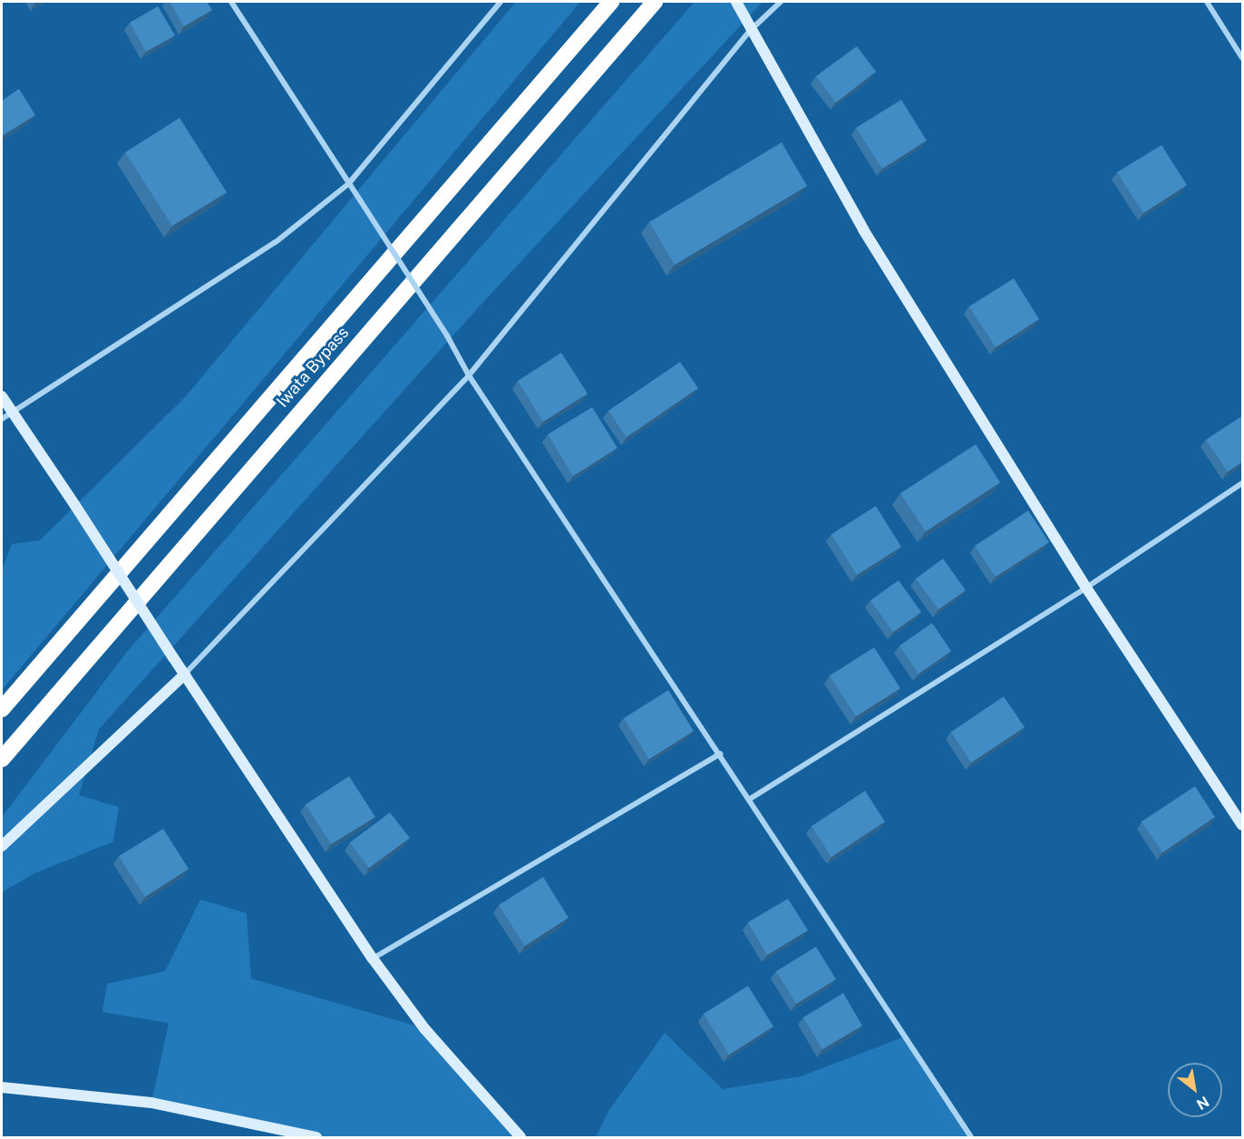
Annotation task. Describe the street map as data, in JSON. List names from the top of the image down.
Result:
{
  "streets": {
    "highway": ["Iwata Bypass"]
  },
  "north": "bottom right"
}
